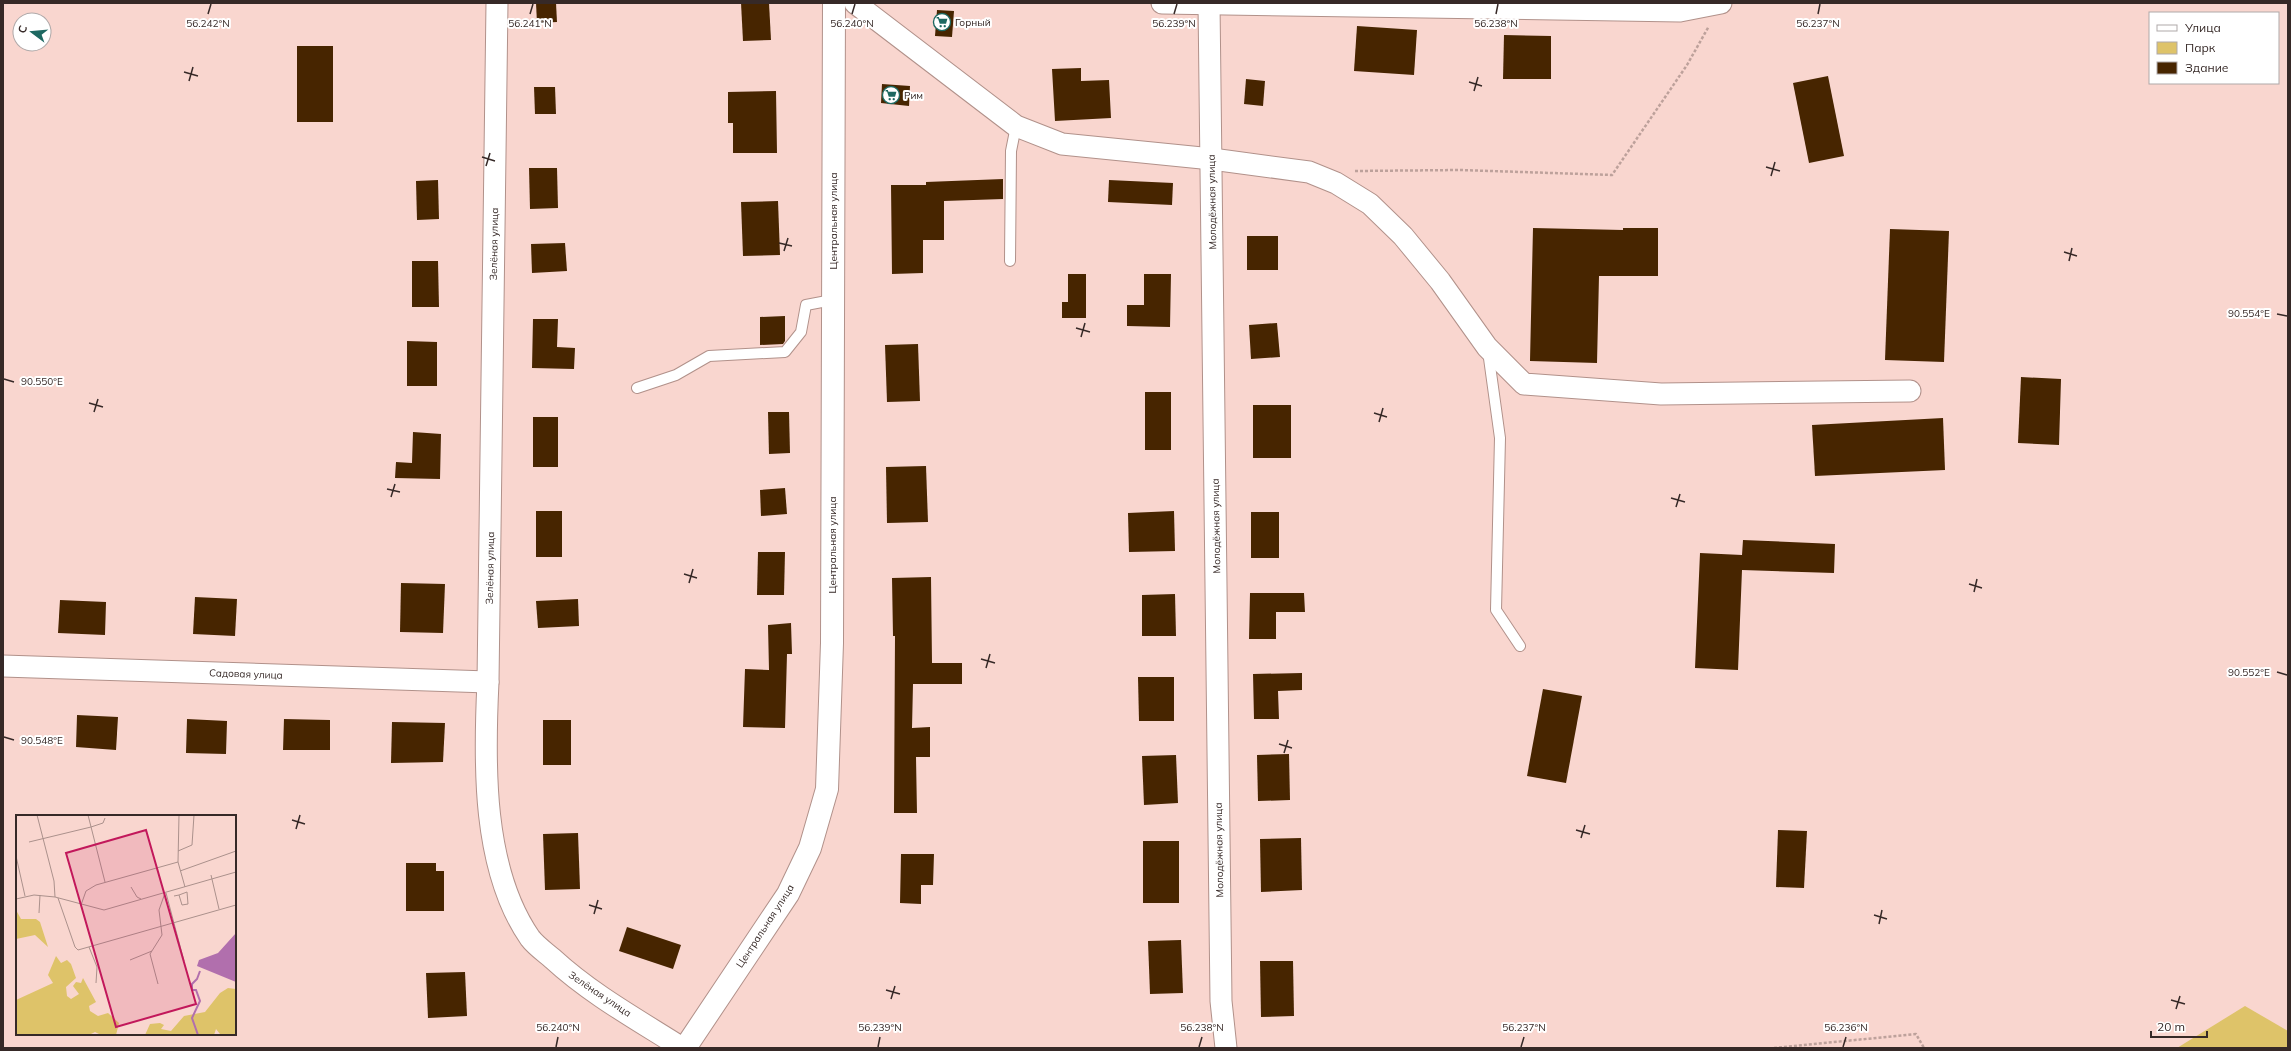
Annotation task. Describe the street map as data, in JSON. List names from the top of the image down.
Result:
{
  "streets": {
    "street": [
      "Молодёжная улица",
      "Центральная улица",
      "Зелёная улица",
      "Садовая улица"
    ]
  },
  "crossings": [
    ["Зелёная улица", "Садовая улица"]
  ],
  "places": {
    "supermarket": ["Горный", "Рим"]
  },
  "legend": ["Улица", "Парк", "Здание"],
  "scale_bar": "20 m",
  "north": "left",
  "coordinates": [
    "56.242°N",
    "56.241°N",
    "56.240°N",
    "56.239°N",
    "56.238°N",
    "56.237°N",
    "90.554°E",
    "90.550°E",
    "90.552°E",
    "90.548°E",
    "56.236°N"
  ]
}
